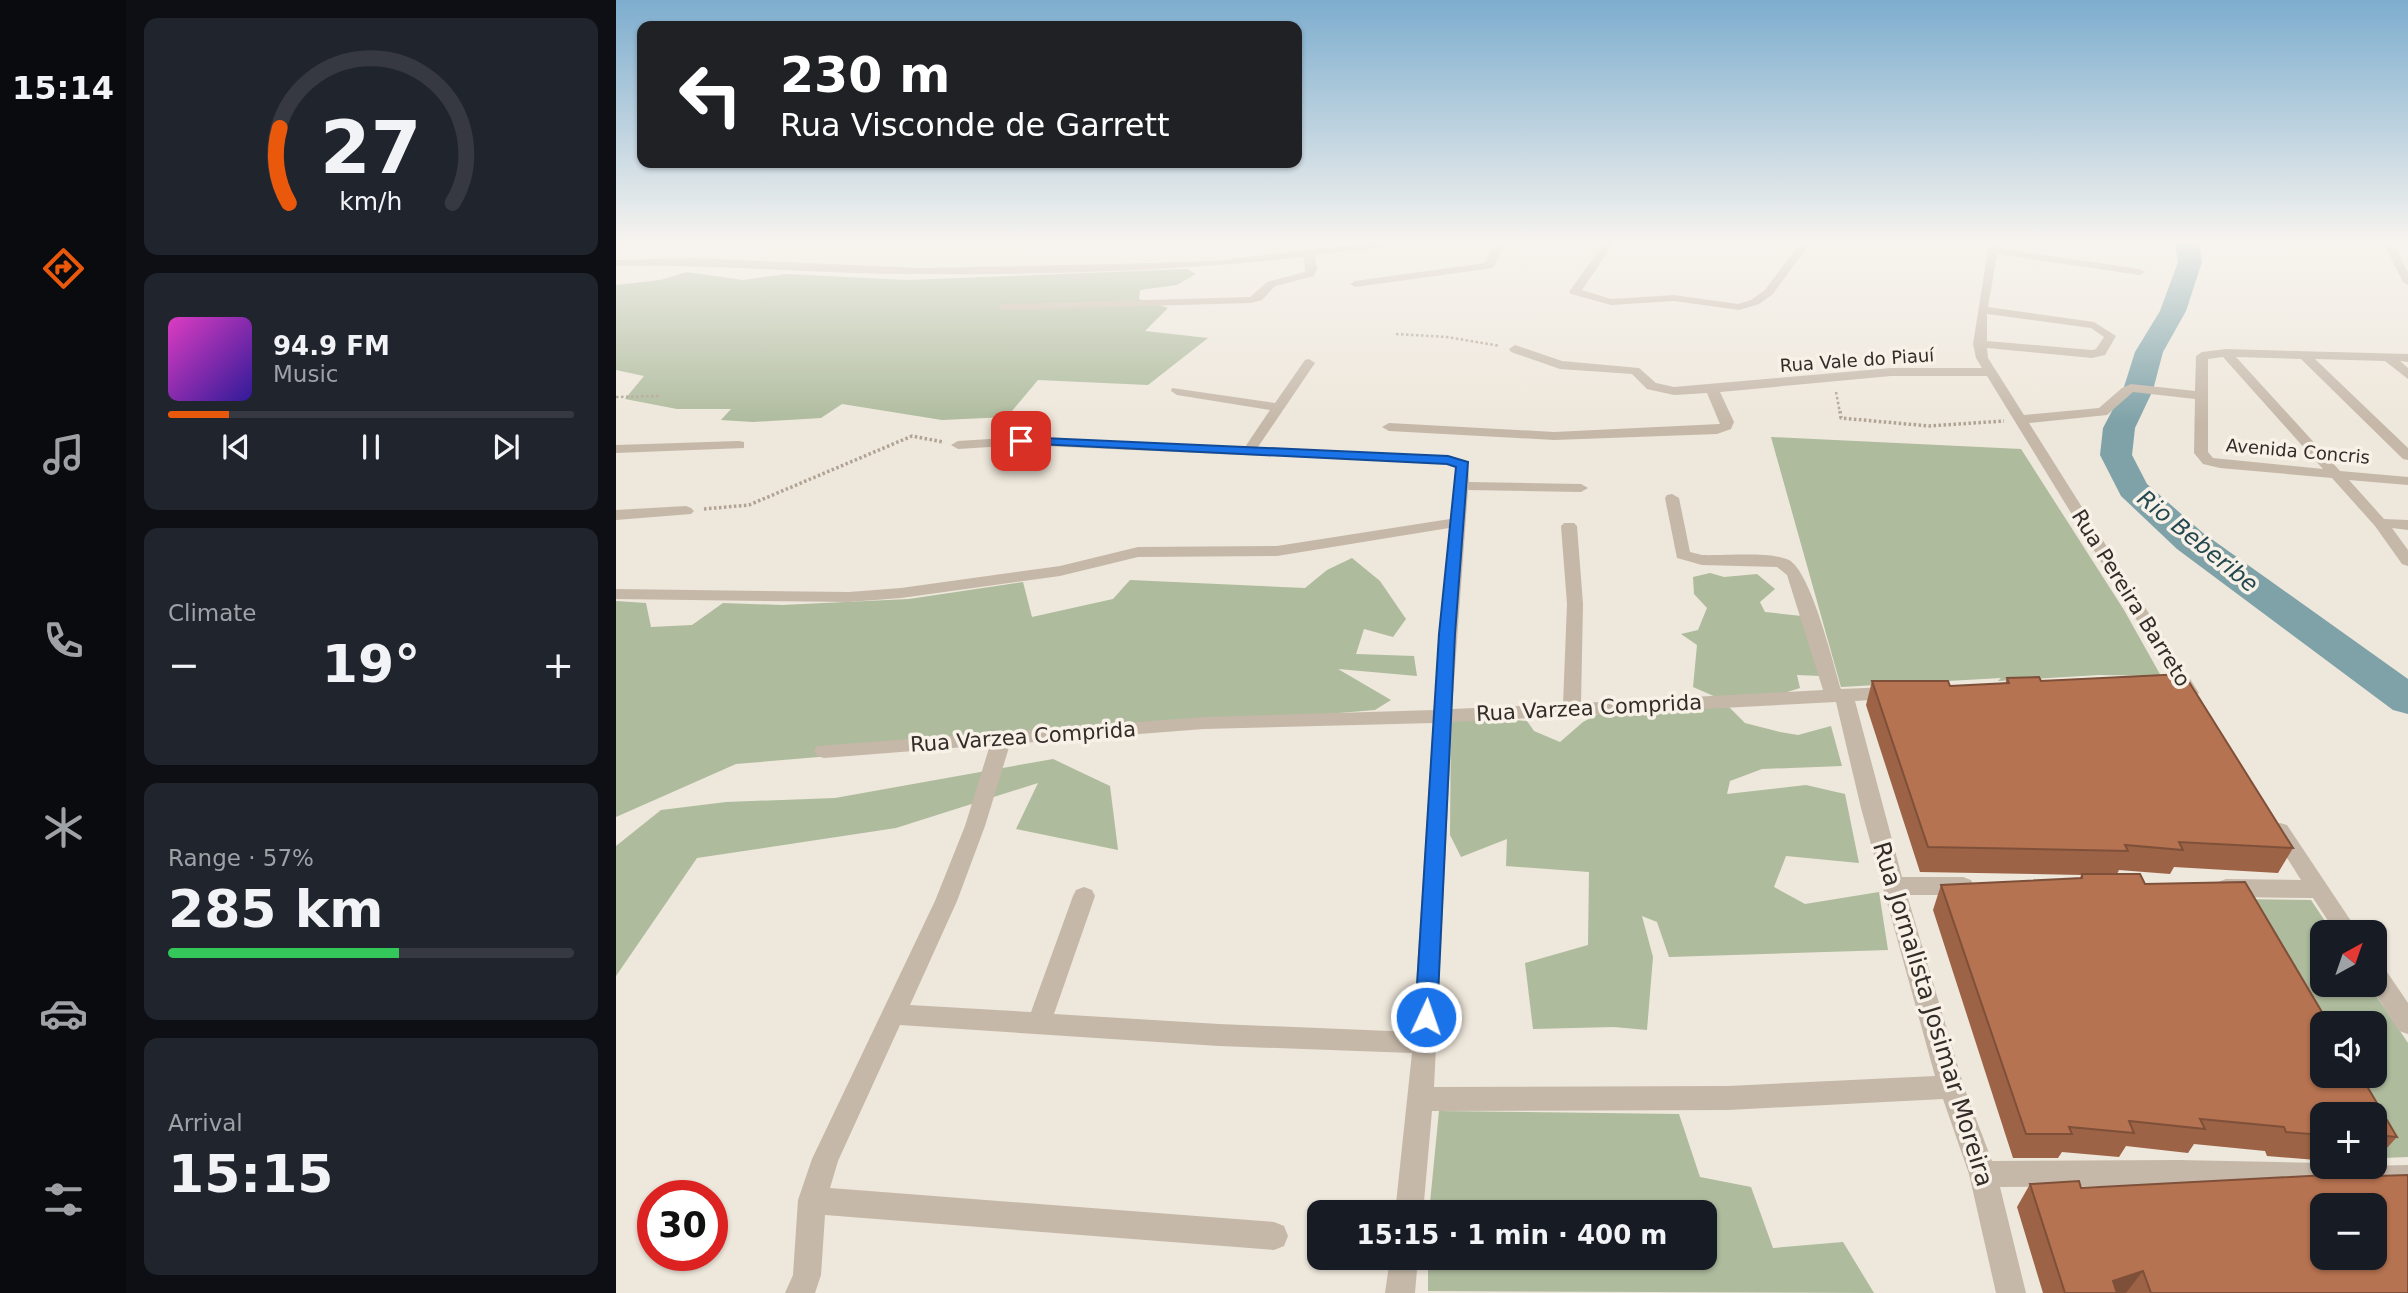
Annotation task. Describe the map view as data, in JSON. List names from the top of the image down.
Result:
{
  "streets": {
    "street": [
      "Rua Vale do Piauí",
      "Avenida Concris",
      "Rua Pereira Barreto",
      "Rua Varzea Comprida",
      "Rua Jornalista Josimar Moreira"
    ]
  },
  "crossings": [
    ["Rua Vale do Piauí", "Rua Pereira Barreto"],
    ["Rua Varzea Comprida", "Rua Jornalista Josimar Moreira"]
  ],
  "water": ["Rio Beberibe"],
  "north": "top right",
  "page": {
    "tabs": "15:14",
    "turn": ["230 m", "Rua Visconde de Garrett"],
    "song": ["94.9 FM", "Music"],
    "tile": [
      "Climate",
      ["Range · 57%", "285 km"],
      ["Arrival", "15:15"]
    ],
    "heat": ["−", "19°", "+"],
    "map_buttons": ["+", "−"],
    "limit": "30",
    "trip": "15:15 · 1 min · 400 m",
    "gauge": ["27", "km/h"]
  }
}
